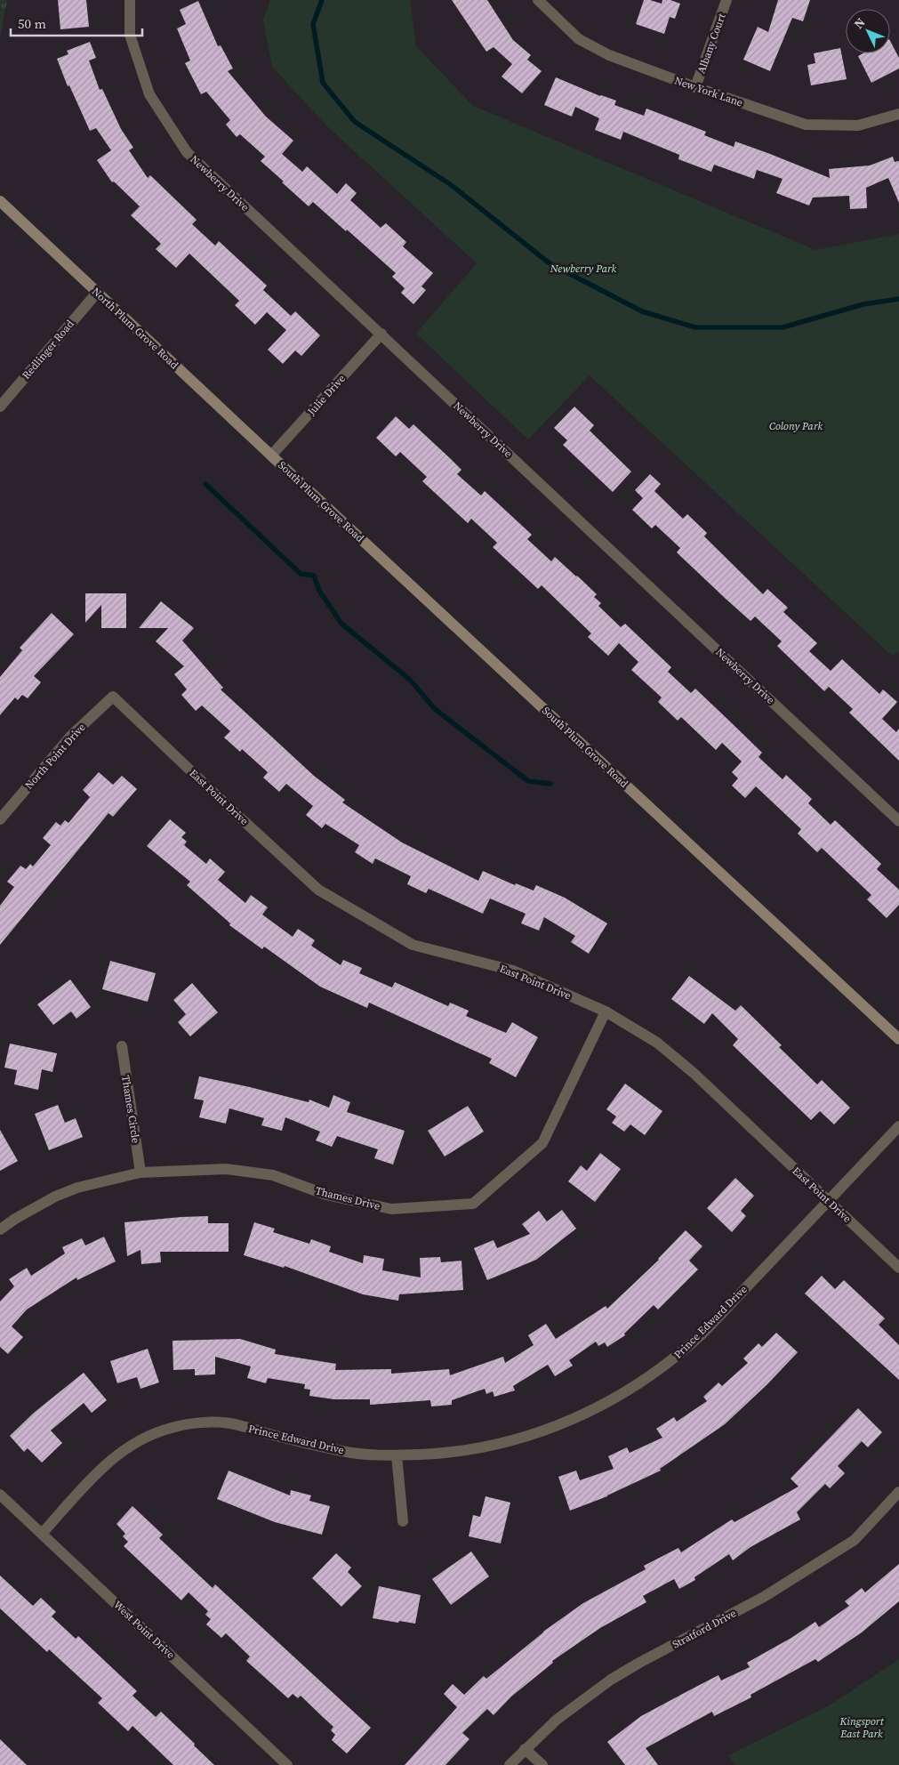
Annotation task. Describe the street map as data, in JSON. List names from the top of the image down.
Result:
{
  "streets": {
    "street": [
      "Albany Court",
      "New York Lane",
      "Newberry Drive",
      "North Plum Grove Road",
      "Redlinger Road",
      "Julie Drive",
      "South Plum Grove Road",
      "North Point Drive",
      "East Point Drive",
      "Thames Circle",
      "Thames Drive",
      "Prince Edward Drive",
      "Stratford Drive",
      "West Point Drive"
    ]
  },
  "crossings": [
    ["Albany Court", "New York Lane"],
    ["Newberry Drive", "Julie Drive"],
    ["North Plum Grove Road", "Redlinger Road"],
    ["North Plum Grove Road", "Julie Drive"],
    ["North Plum Grove Road", "South Plum Grove Road"],
    ["Julie Drive", "South Plum Grove Road"],
    ["North Point Drive", "East Point Drive"],
    ["East Point Drive", "Thames Drive"],
    ["East Point Drive", "Prince Edward Drive"],
    ["Thames Circle", "Thames Drive"],
    ["Prince Edward Drive", "West Point Drive"]
  ],
  "parks": ["Newberry Park", "Colony Park", "Kingsport East Park"],
  "scale_bar": "50 m",
  "north": "top left"
}
